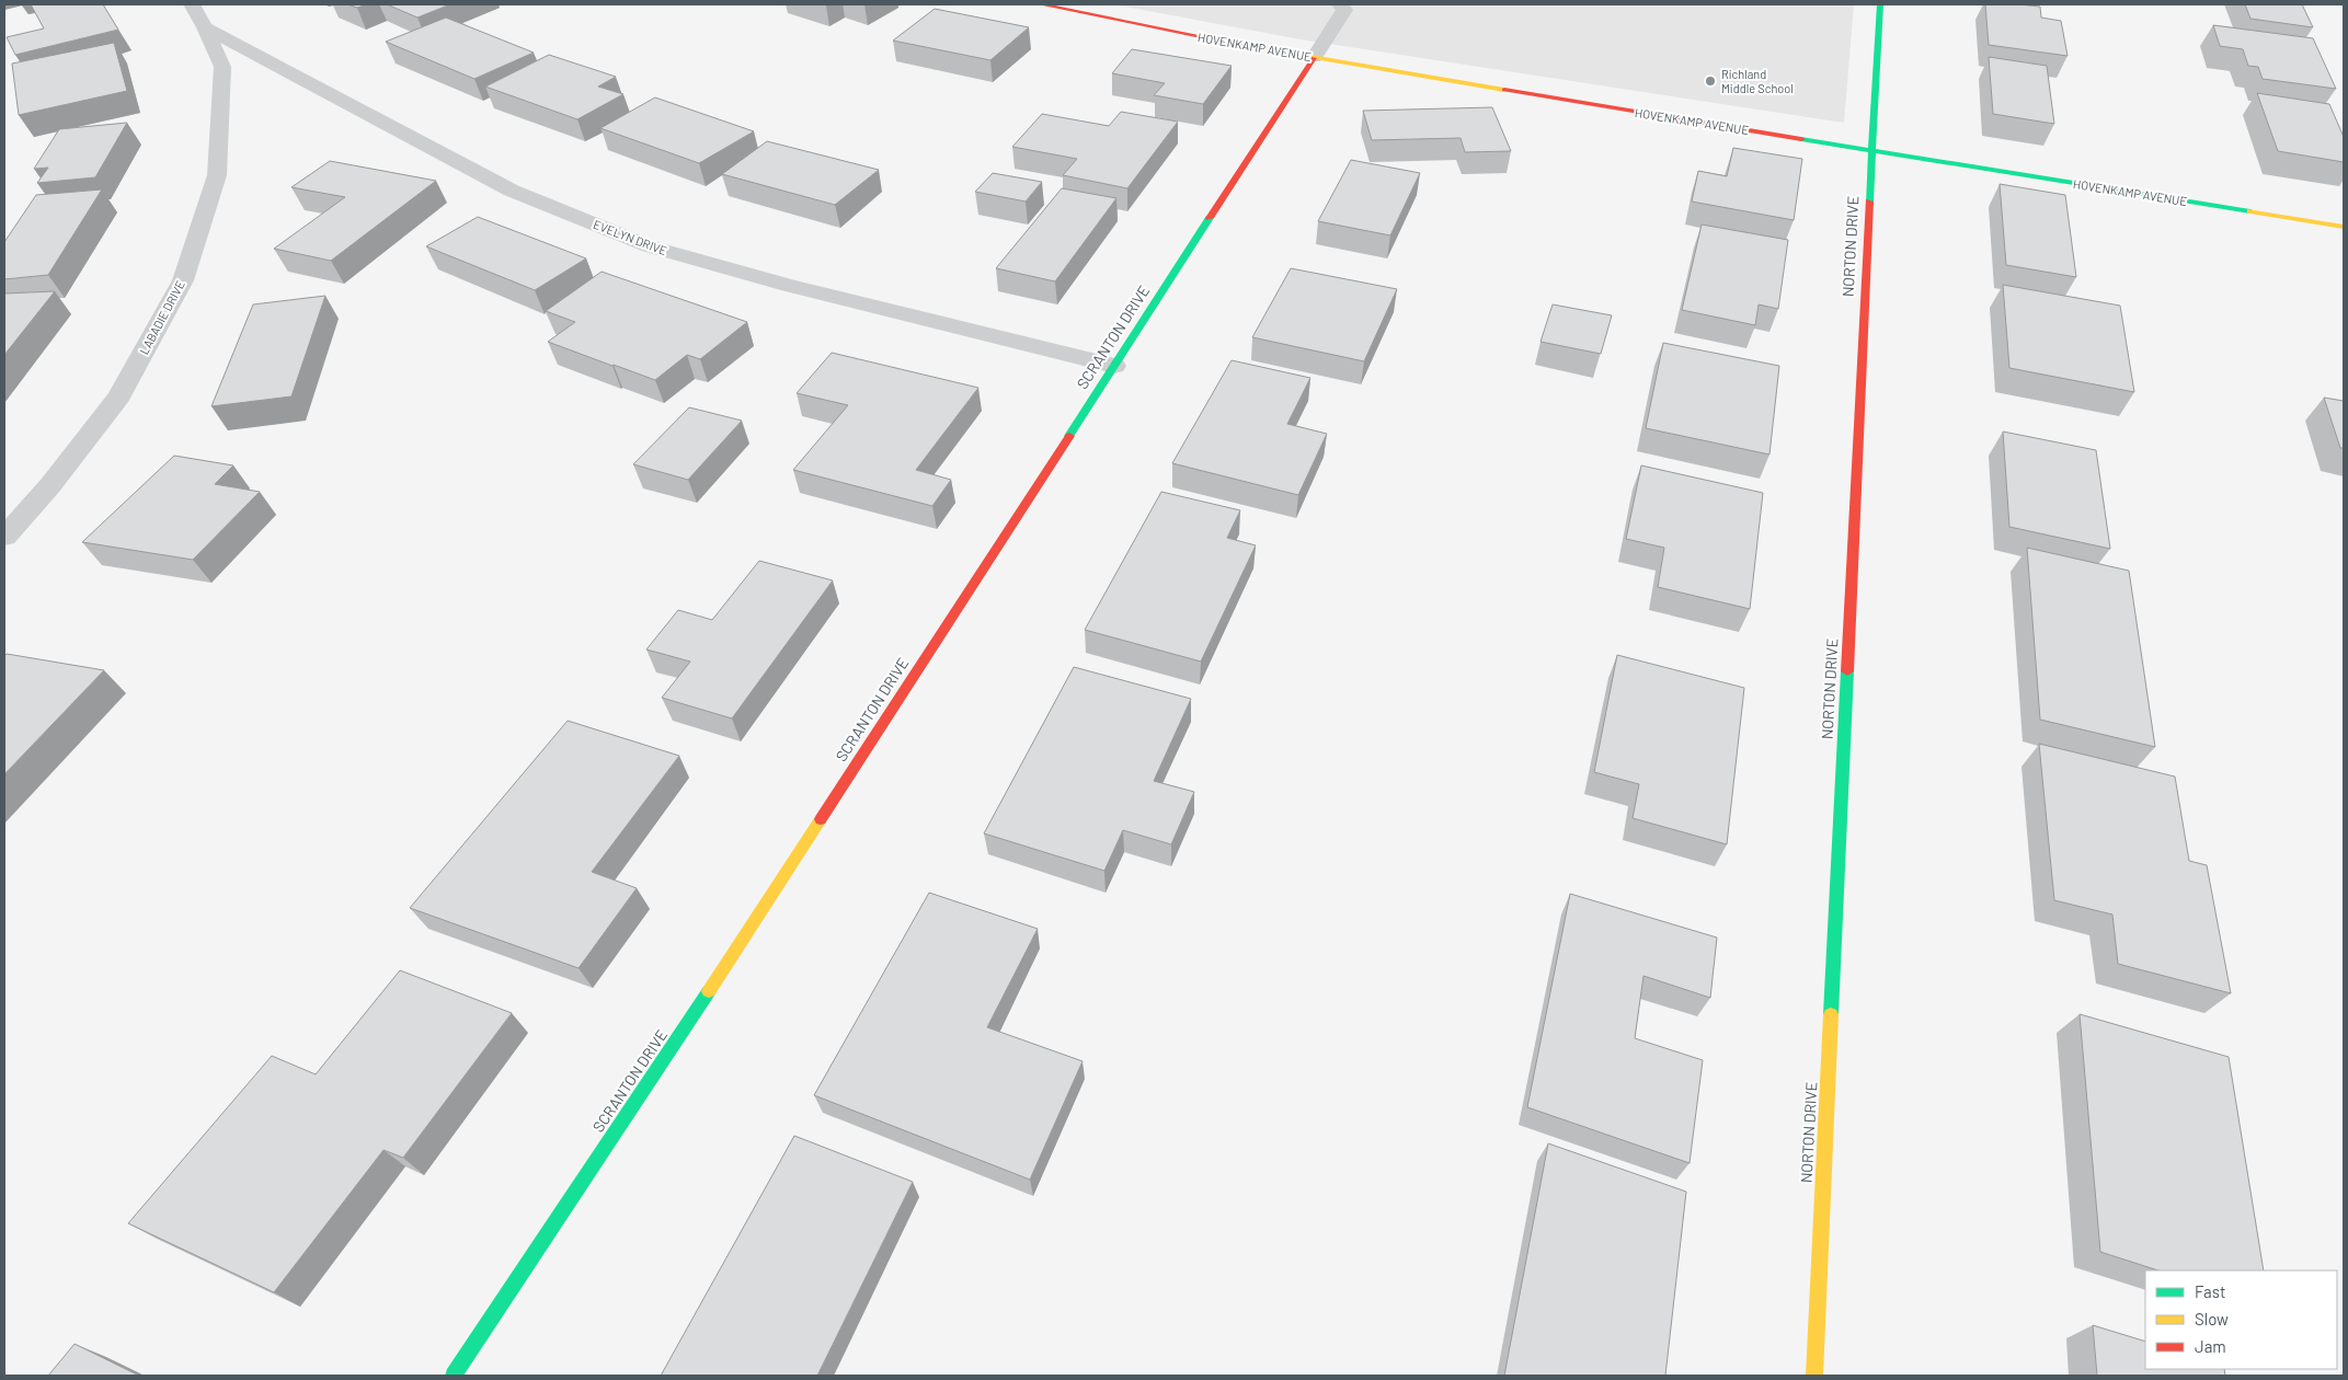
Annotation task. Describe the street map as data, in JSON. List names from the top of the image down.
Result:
{
  "streets": {
    "street": [
      "HOVENKAMP AVENUE",
      "EVELYN DRIVE",
      "NORTON DRIVE",
      "LABADIE DRIVE",
      "SCRANTON DRIVE"
    ]
  },
  "crossings": [
    ["HOVENKAMP AVENUE", "NORTON DRIVE"],
    ["HOVENKAMP AVENUE", "SCRANTON DRIVE"],
    ["EVELYN DRIVE", "LABADIE DRIVE"],
    ["EVELYN DRIVE", "SCRANTON DRIVE"]
  ],
  "places": ["Richland Middle School"],
  "legend": ["Fast", "Slow", "Jam"]
}
